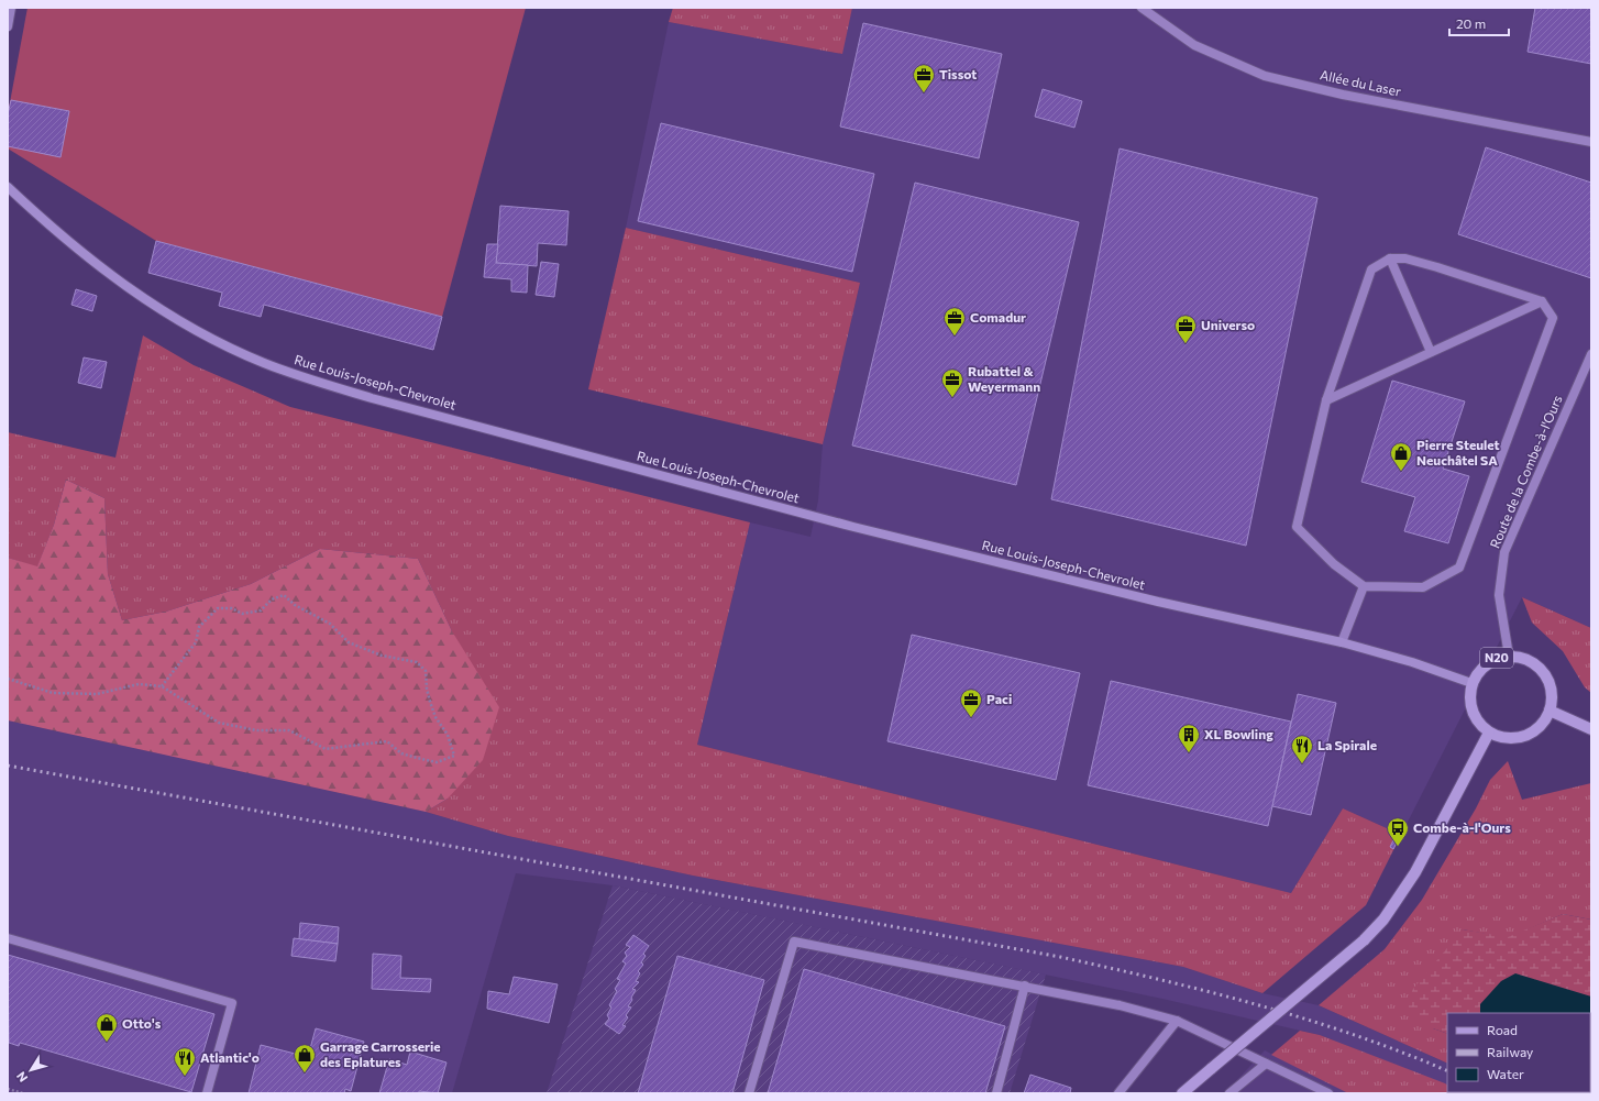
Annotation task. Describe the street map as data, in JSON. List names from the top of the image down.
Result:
{
  "streets": {
    "main road": ["Rue Louis-Joseph-Chevrolet", "N20"],
    "street": ["Allée du Laser", "Route de la Combe-à-l'Ours"]
  },
  "crossings": [
    ["Rue Louis-Joseph-Chevrolet", "Route de la Combe-à-l'Ours"],
    ["Rue Louis-Joseph-Chevrolet", "N20"],
    ["Route de la Combe-à-l'Ours", "N20"]
  ],
  "places": {
    "office": [
      "Tissot",
      "Comadur",
      "Universo",
      "Rubattel & Weyermann",
      "Paci"
    ],
    "shop": ["Pierre Steulet Neuchâtel SA", "Otto's", "Garrage Carrosserie des Eplatures"],
    "building": ["XL Bowling"],
    "restaurant": ["La Spirale", "Atlantic'o"],
    "bus stop": ["Combe-à-l'Ours"]
  },
  "legend": ["Road", "Railway", "Water"],
  "scale_bar": "20 m",
  "north": "bottom left"
}
